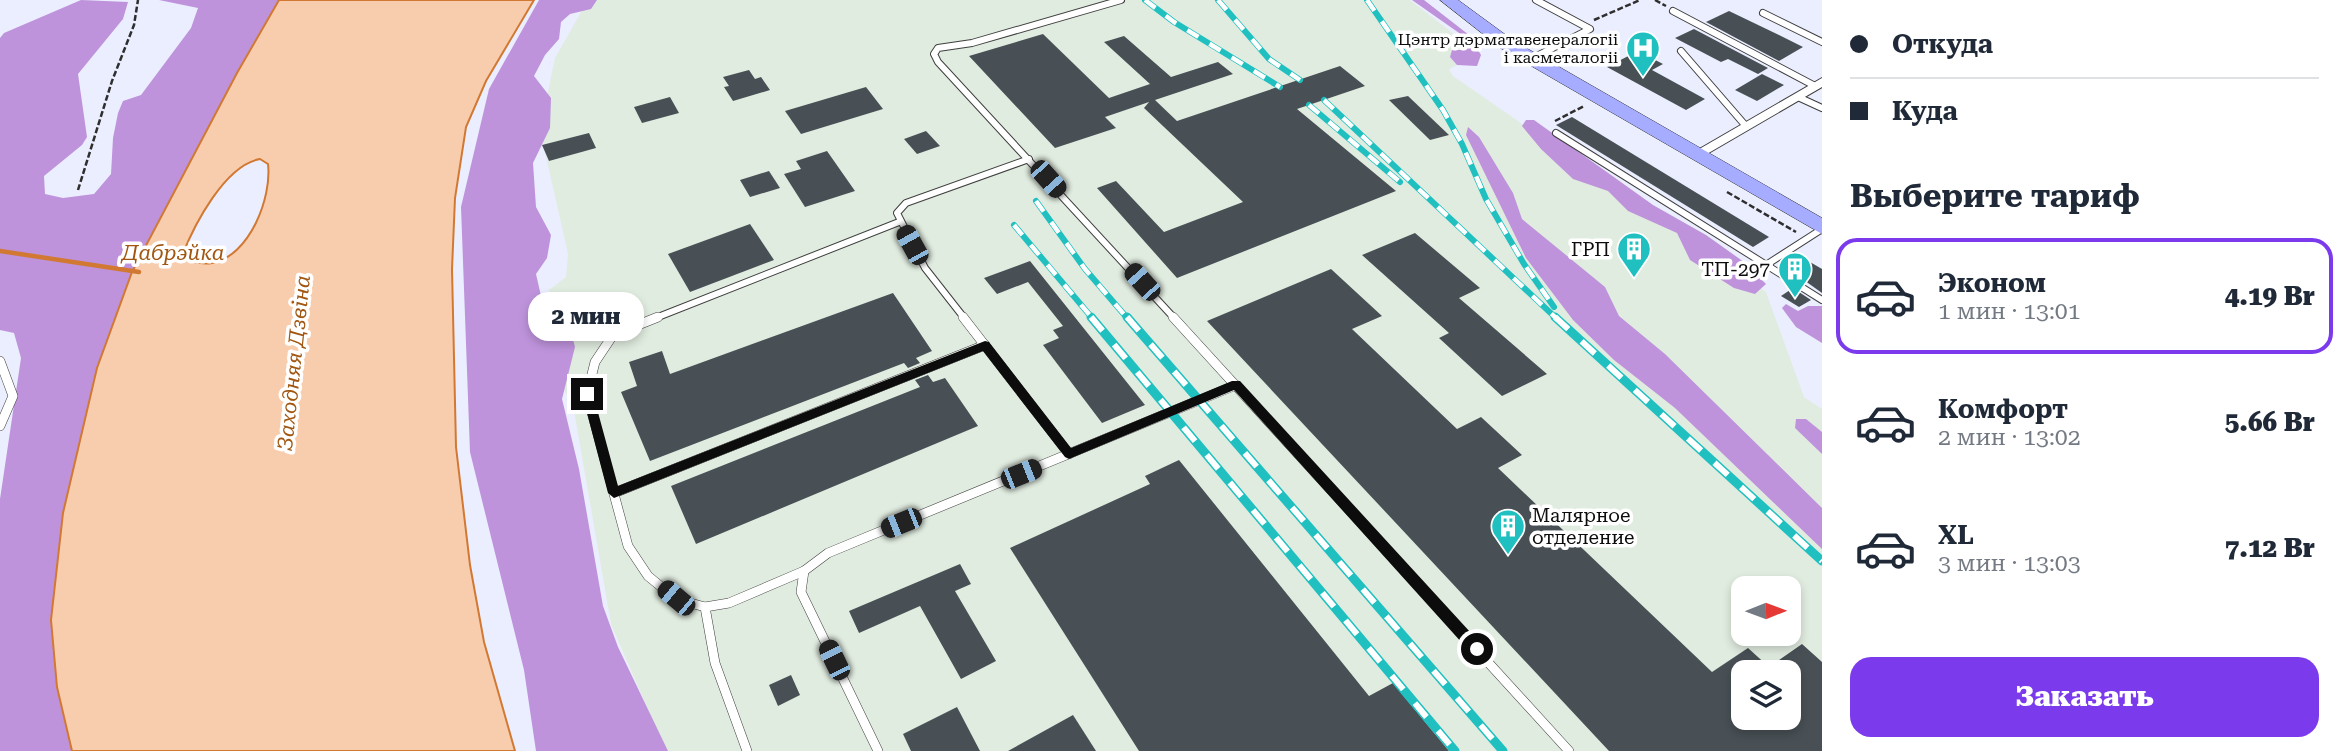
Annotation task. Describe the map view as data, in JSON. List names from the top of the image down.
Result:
{
  "water": ["Дабрэйка", "Заходняя Дзвіна"],
  "places": {
    "hospital": ["Цэнтр дэрматавенералогіі і касметалогіі"],
    "building": ["ГРП", "ТП-297", "Малярное отделение"]
  },
  "north": "right",
  "page": {
    "banner": ["Откуда", "Куда"],
    "heading": "Выберите тариф",
    "list": [
      {
        "name": "Эконом",
        "note": "1 мин · 13:01",
        "value": "4.19 Br"
      },
      {
        "name": "Комфорт",
        "note": "2 мин · 13:02",
        "value": "5.66 Br"
      },
      {
        "name": "XL",
        "note": "3 мин · 13:03",
        "value": "7.12 Br"
      }
    ],
    "bubble": "2 мин",
    "buttons": "Заказать"
  }
}
